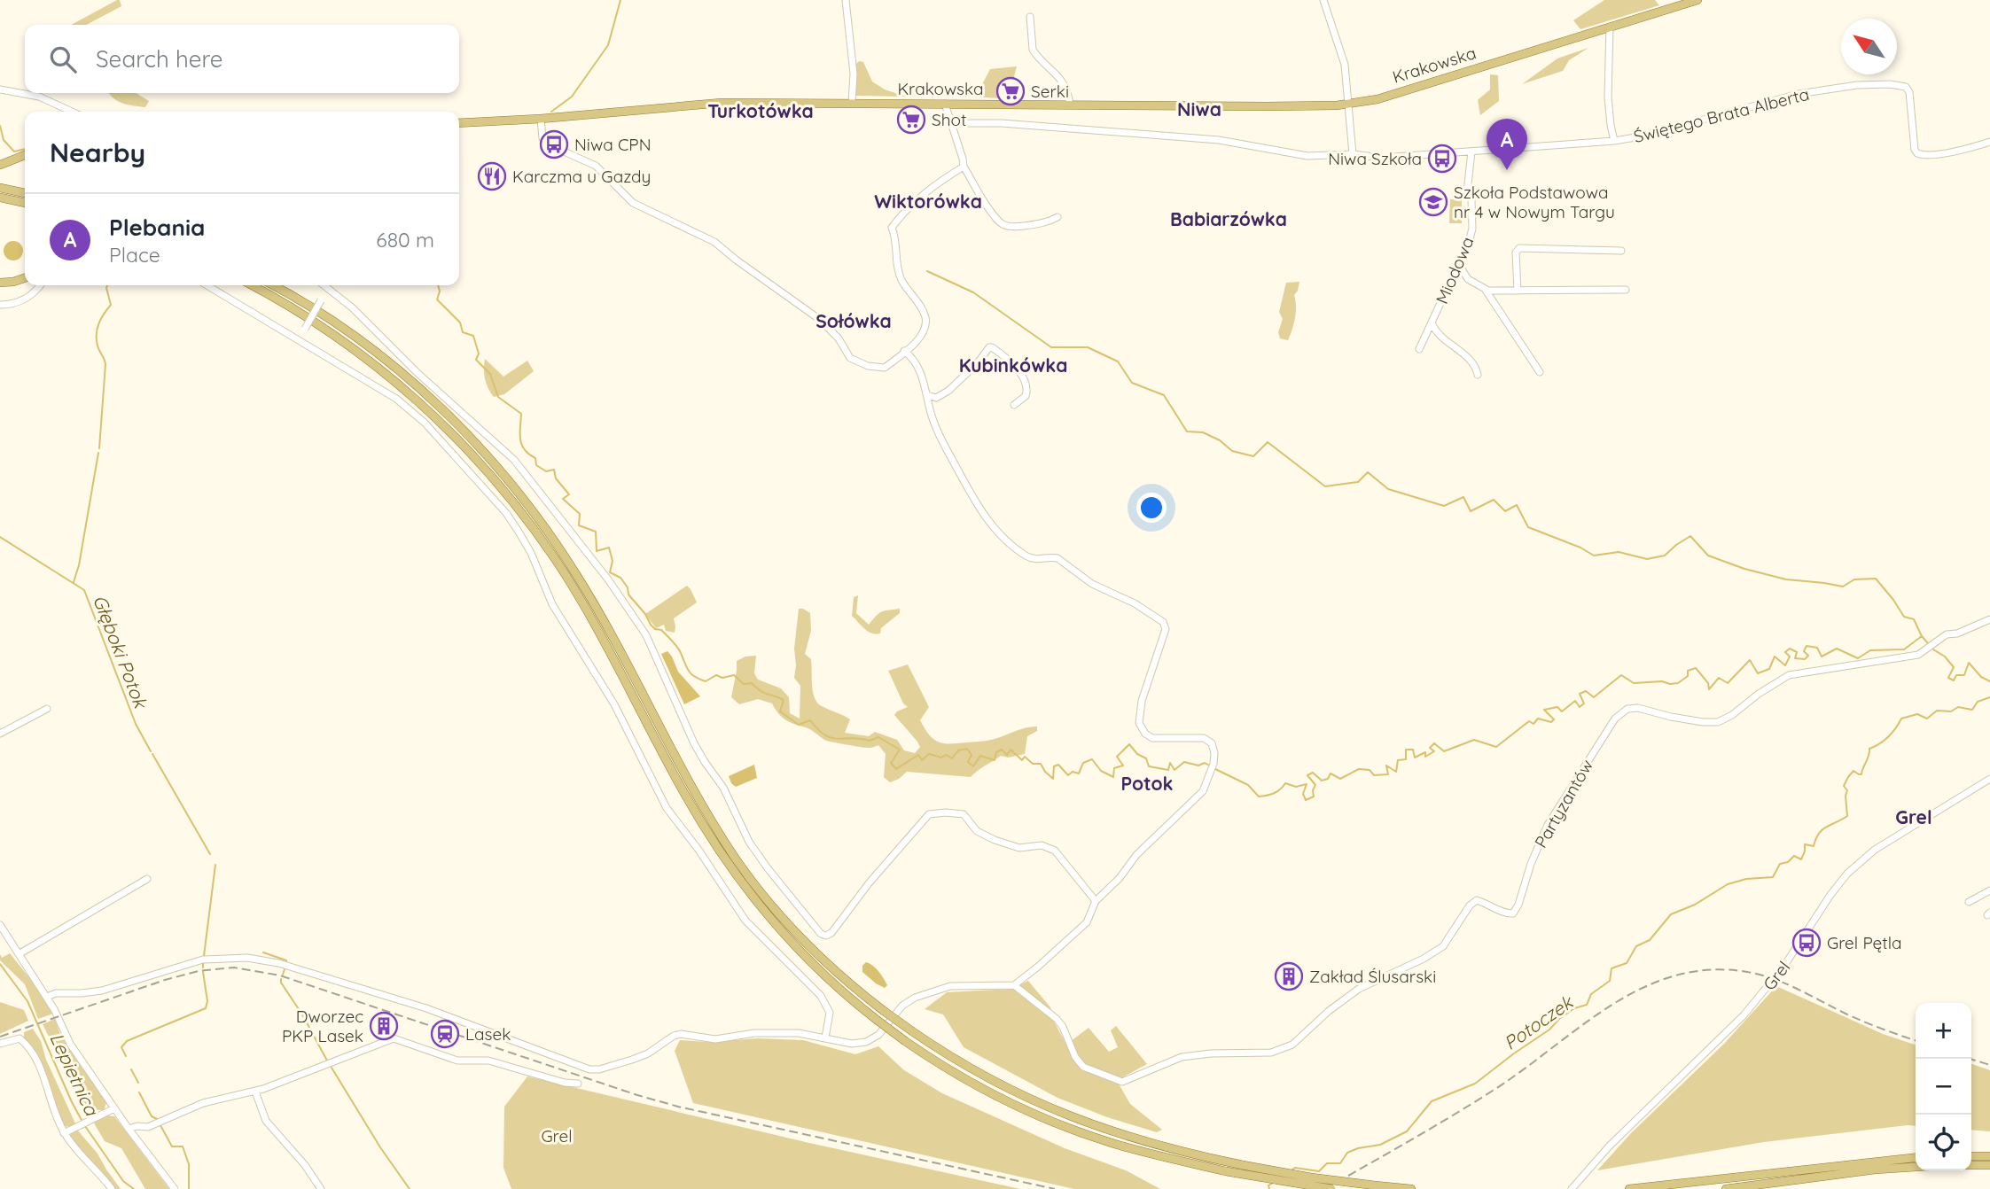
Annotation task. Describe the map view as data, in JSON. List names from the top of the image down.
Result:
{
  "streets": {
    "main road": ["Krakowska"],
    "street": [
      "Świętego Brata Alberta",
      "Miodowa",
      "Partyzantów",
      "Grel"
    ]
  },
  "crossings": [
    ["Świętego Brata Alberta", "Miodowa"]
  ],
  "districts": [
    "Niwa",
    "Turkotówka",
    "Wiktorówka",
    "Babiarzówka",
    "Sołówka",
    "Kubinkówka",
    "Potok",
    "Grel"
  ],
  "water": ["Głęboki Potok", "Potoczek", "Lepietnica"],
  "parks": ["Grel"],
  "places": {
    "supermarket": ["Serki", "Shot"],
    "bus stop": ["Niwa CPN", "Niwa Szkoła", "Grel Pętla"],
    "restaurant": ["Karczma u Gazdy"],
    "school or university": ["Szkoła Podstawowa nr 4 w Nowym Targu"],
    "building": ["Zakład Ślusarski", "Dworzec PKP Lasek"],
    "station": ["Lasek"]
  },
  "north": "top left",
  "page": {
    "search": "Search here",
    "heading": "Nearby",
    "pins": "A",
    "list": [
      {
        "mark": "A",
        "name": "Plebania",
        "note": "Place",
        "value": "680 m"
      }
    ],
    "map_buttons": ["+", "−"]
  }
}
